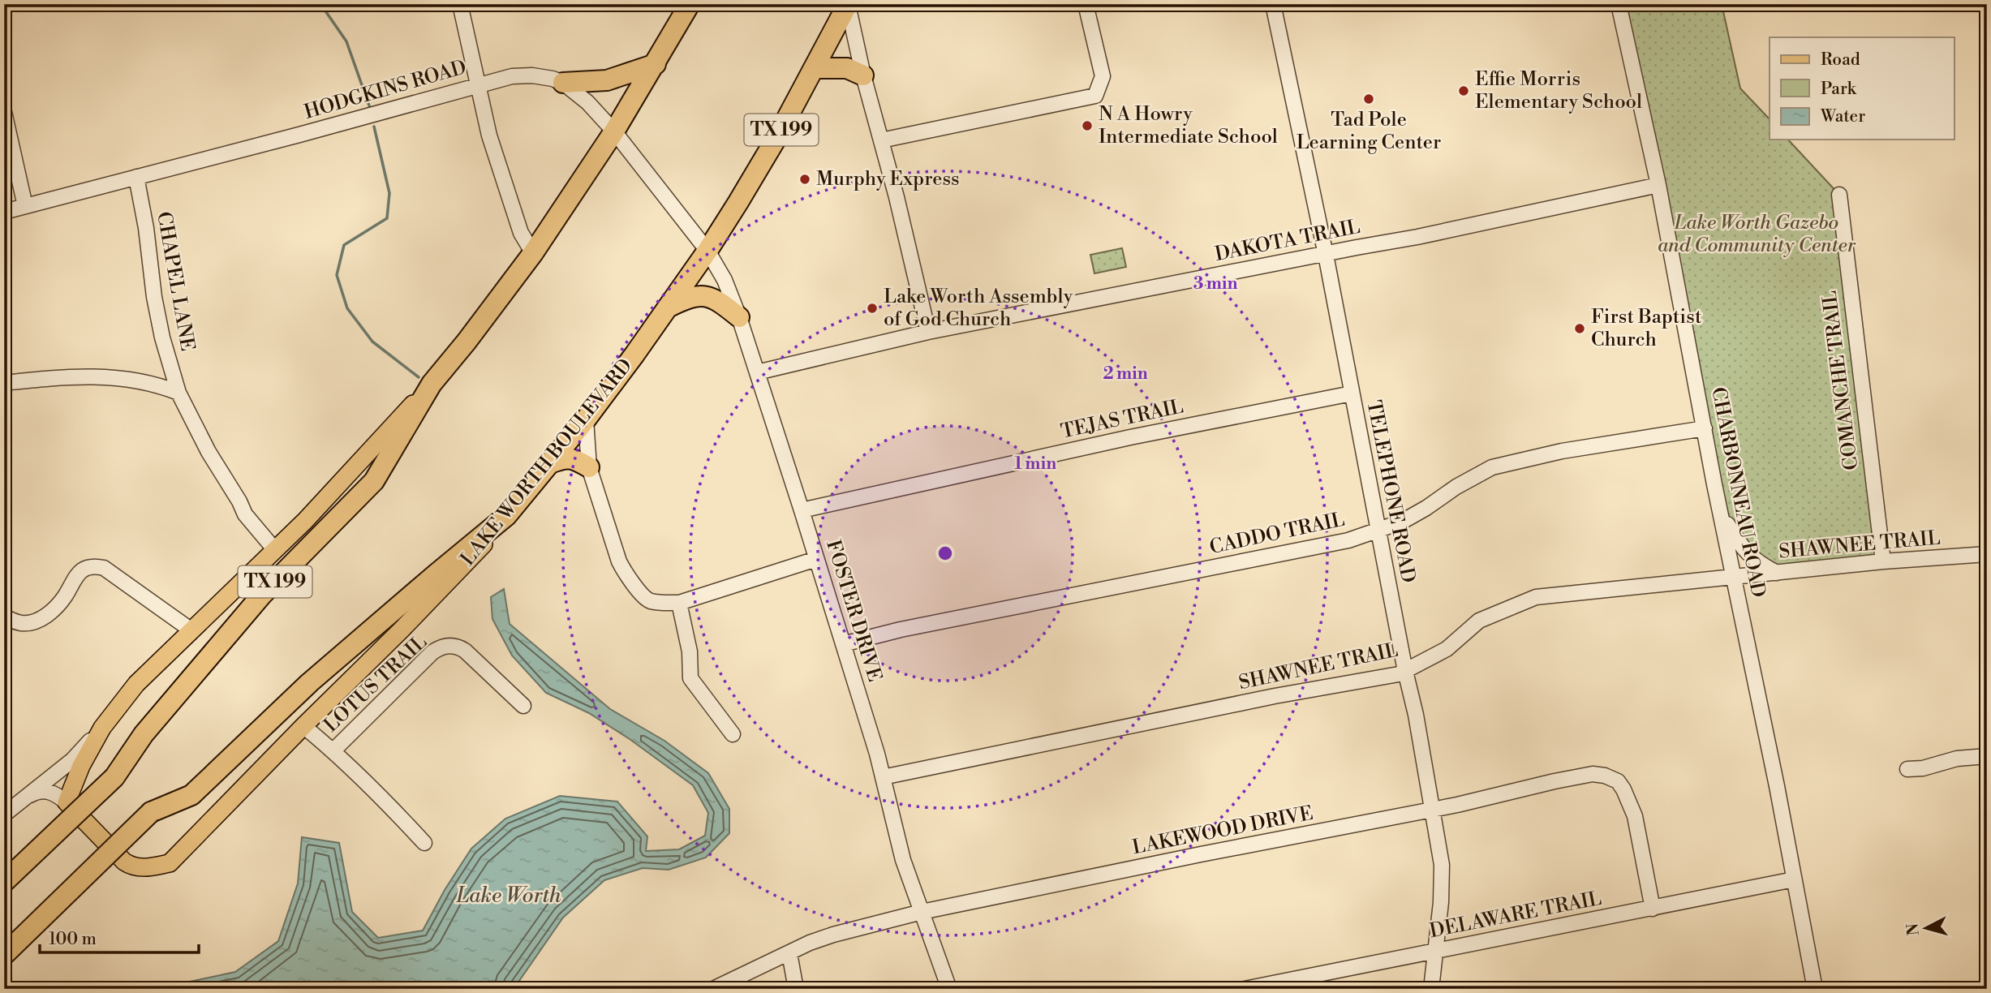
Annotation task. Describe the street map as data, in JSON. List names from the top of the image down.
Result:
{
  "streets": {
    "highway": ["TX 199", "LAKE WORTH BOULEVARD"],
    "street": [
      "HODGKINS ROAD",
      "DAKOTA TRAIL",
      "CHAPEL LANE",
      "COMANCHE TRAIL",
      "TEJAS TRAIL",
      "TELEPHONE ROAD",
      "CHARBONNEAU ROAD",
      "CADDO TRAIL",
      "SHAWNEE TRAIL",
      "FOSTER DRIVE",
      "LOTUS TRAIL",
      "LAKEWOOD DRIVE",
      "DELAWARE TRAIL"
    ]
  },
  "crossings": [
    ["HODGKINS ROAD", "TX 199"],
    ["HODGKINS ROAD", "CHAPEL LANE"],
    ["HODGKINS ROAD", "LAKE WORTH BOULEVARD"],
    ["HODGKINS ROAD", "FOSTER DRIVE"],
    ["TX 199", "CHAPEL LANE"],
    ["TX 199", "LAKE WORTH BOULEVARD"],
    ["DAKOTA TRAIL", "TELEPHONE ROAD"],
    ["DAKOTA TRAIL", "CHARBONNEAU ROAD"],
    ["DAKOTA TRAIL", "FOSTER DRIVE"],
    ["COMANCHE TRAIL", "SHAWNEE TRAIL"],
    ["TEJAS TRAIL", "TELEPHONE ROAD"],
    ["TEJAS TRAIL", "FOSTER DRIVE"],
    ["LAKE WORTH BOULEVARD", "FOSTER DRIVE"],
    ["TELEPHONE ROAD", "CADDO TRAIL"],
    ["TELEPHONE ROAD", "SHAWNEE TRAIL"],
    ["TELEPHONE ROAD", "LAKEWOOD DRIVE"],
    ["TELEPHONE ROAD", "DELAWARE TRAIL"],
    ["CHARBONNEAU ROAD", "CADDO TRAIL"],
    ["CHARBONNEAU ROAD", "SHAWNEE TRAIL"],
    ["CHARBONNEAU ROAD", "DELAWARE TRAIL"],
    ["CADDO TRAIL", "FOSTER DRIVE"],
    ["SHAWNEE TRAIL", "FOSTER DRIVE"],
    ["FOSTER DRIVE", "LAKEWOOD DRIVE"],
    ["LAKEWOOD DRIVE", "DELAWARE TRAIL"]
  ],
  "water": ["Lake Worth"],
  "parks": ["Lake Worth Gazebo and Community Center"],
  "places": [
    "Effie Morris Elementary School",
    "Tad Pole Learning Center",
    "N A Howry Intermediate School",
    "Murphy Express",
    "Lake Worth Assembly of God Church",
    "First Baptist Church"
  ],
  "legend": ["Road", "Park", "Water"],
  "scale_bar": "100 m",
  "north": "left",
  "rings": ["3 min", "2 min", "1 min"]
}
